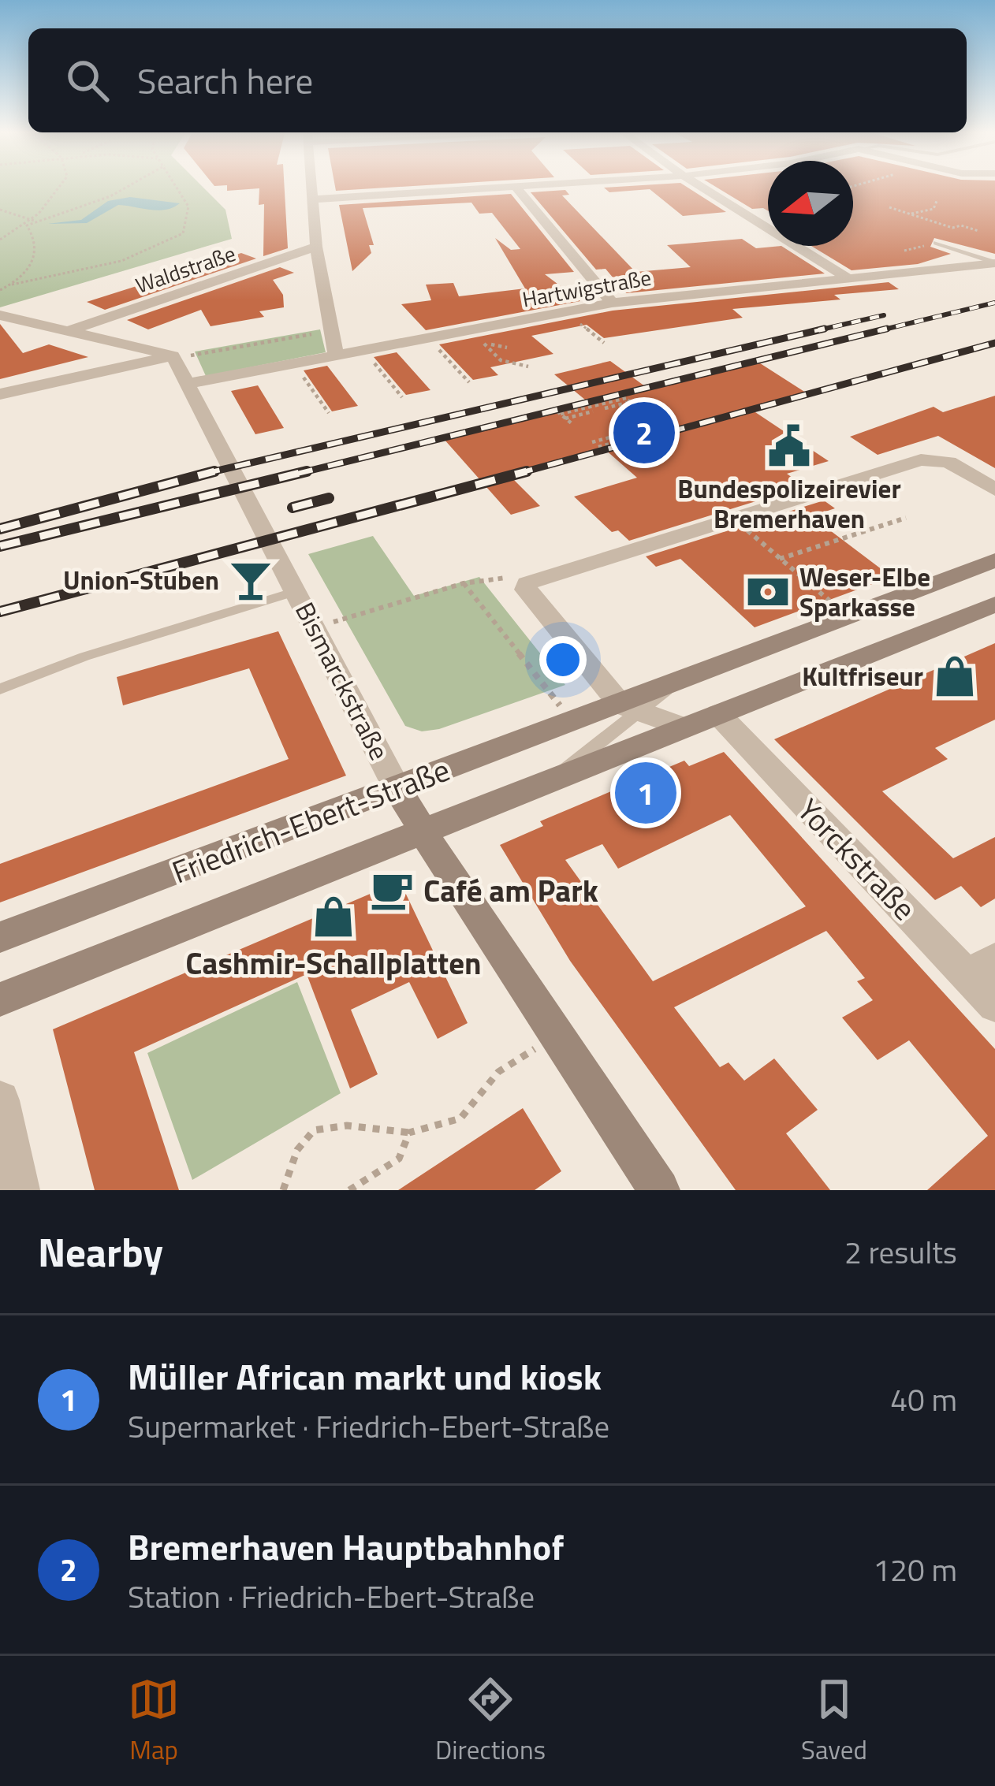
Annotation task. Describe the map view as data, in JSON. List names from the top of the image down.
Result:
{
  "streets": {
    "main road": ["Bismarckstraße", "Friedrich-Ebert-Straße"],
    "street": ["Waldstraße", "Hartwigstraße", "Yorckstraße"]
  },
  "crossings": [
    ["Hartwigstraße", "Bismarckstraße"],
    ["Bismarckstraße", "Friedrich-Ebert-Straße"],
    ["Friedrich-Ebert-Straße", "Yorckstraße"]
  ],
  "places": {
    "public building": ["Bundespolizeirevier Bremerhaven"],
    "bar": ["Union-Stuben"],
    "bank": ["Weser-Elbe Sparkasse"],
    "shop": ["Kultfriseur", "Cashmir-Schallplatten"],
    "cafe": ["Café am Park"]
  },
  "north": "left",
  "page": {
    "search": "Search here",
    "pins": ["2", "1"],
    "heading": ["Nearby", "2 results"],
    "list": [
      {
        "mark": "1",
        "name": "Müller African markt und kiosk",
        "note": "Supermarket · Friedrich-Ebert-Straße",
        "value": "40 m"
      },
      {
        "mark": "2",
        "name": "Bremerhaven Hauptbahnhof",
        "note": "Station · Friedrich-Ebert-Straße",
        "value": "120 m"
      }
    ],
    "nav": ["Map", "Directions", "Saved"]
  }
}
